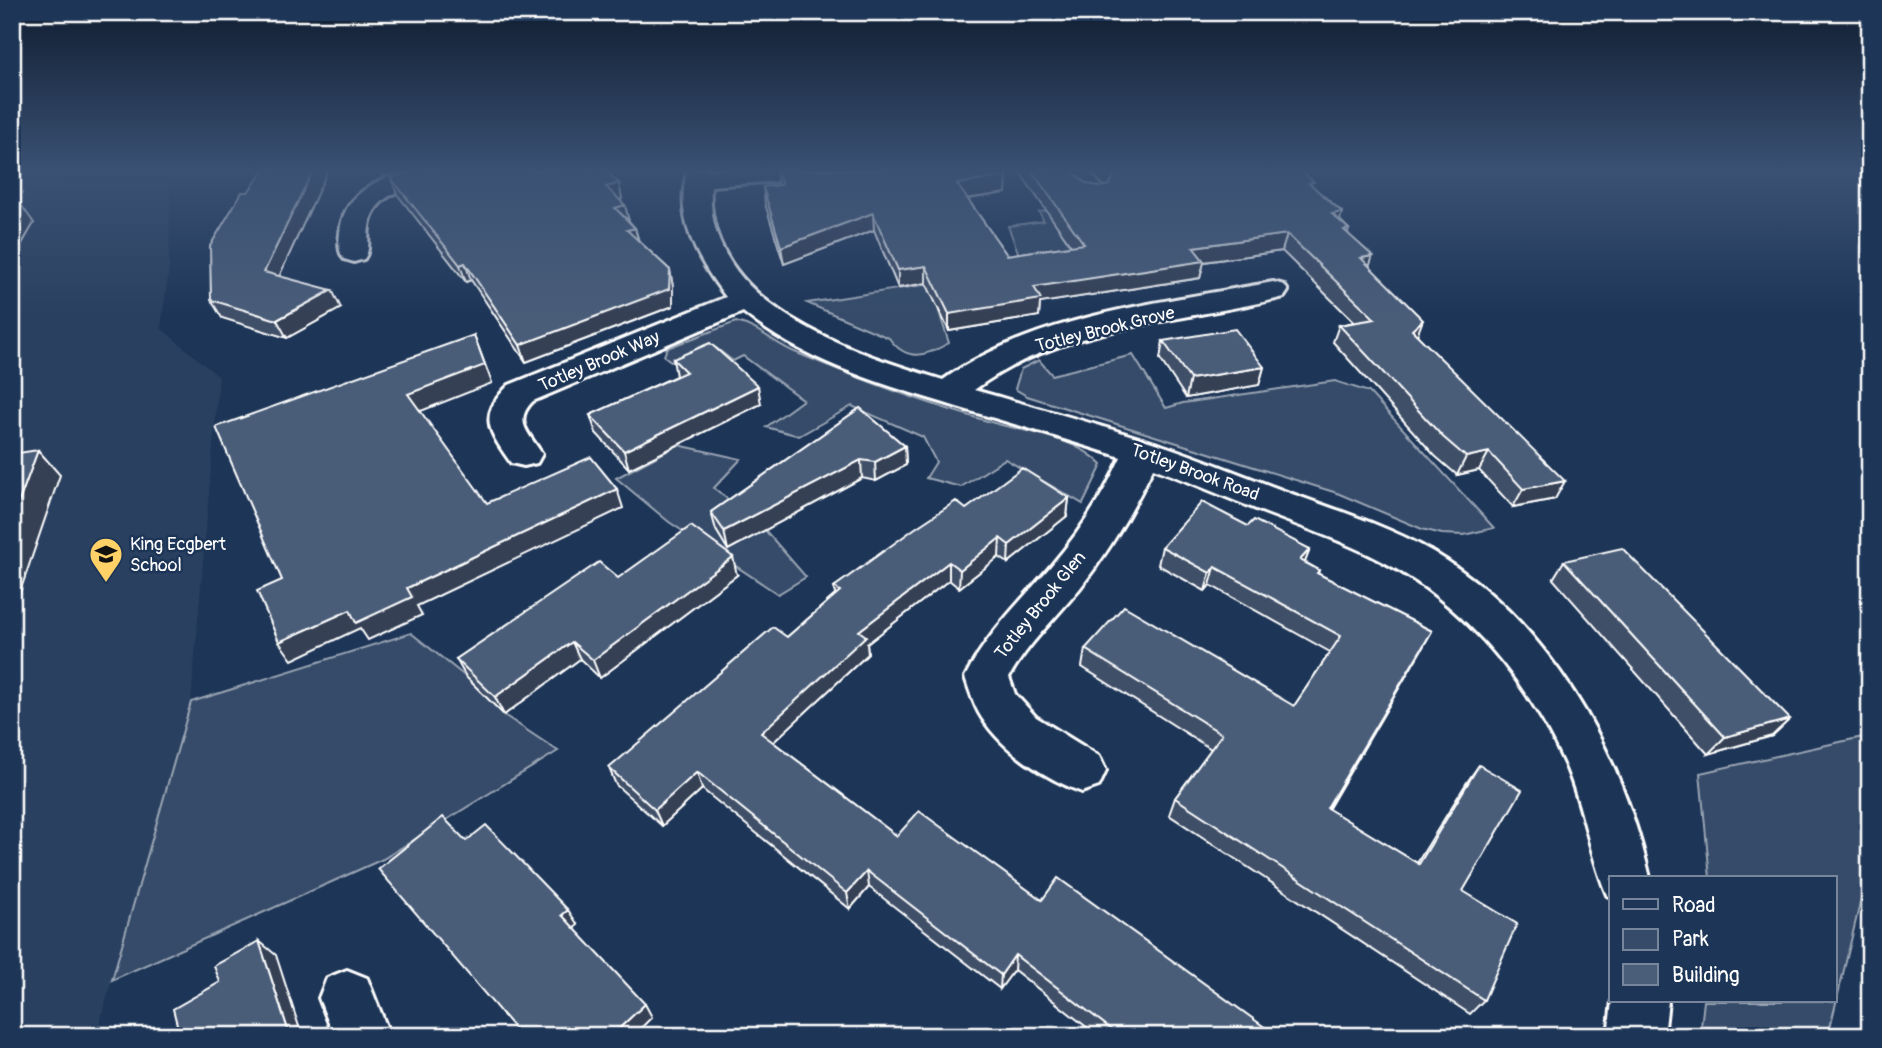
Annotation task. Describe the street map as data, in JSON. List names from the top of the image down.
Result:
{
  "streets": {
    "street": [
      "Totley Brook Grove",
      "Totley Brook Way",
      "Totley Brook Road",
      "Totley Brook Glen"
    ]
  },
  "crossings": [
    ["Totley Brook Grove", "Totley Brook Road"],
    ["Totley Brook Way", "Totley Brook Road"],
    ["Totley Brook Road", "Totley Brook Glen"]
  ],
  "places": {
    "school or university": ["King Ecgbert School"]
  },
  "legend": ["Road", "Park", "Building"]
}
